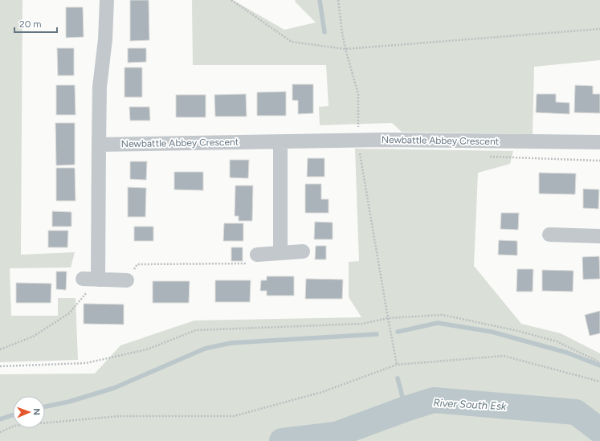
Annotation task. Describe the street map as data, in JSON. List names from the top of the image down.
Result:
{
  "streets": {
    "street": ["Newbattle Abbey Crescent"]
  },
  "water": ["River South Esk"],
  "scale_bar": "20 m",
  "north": "right"
}
